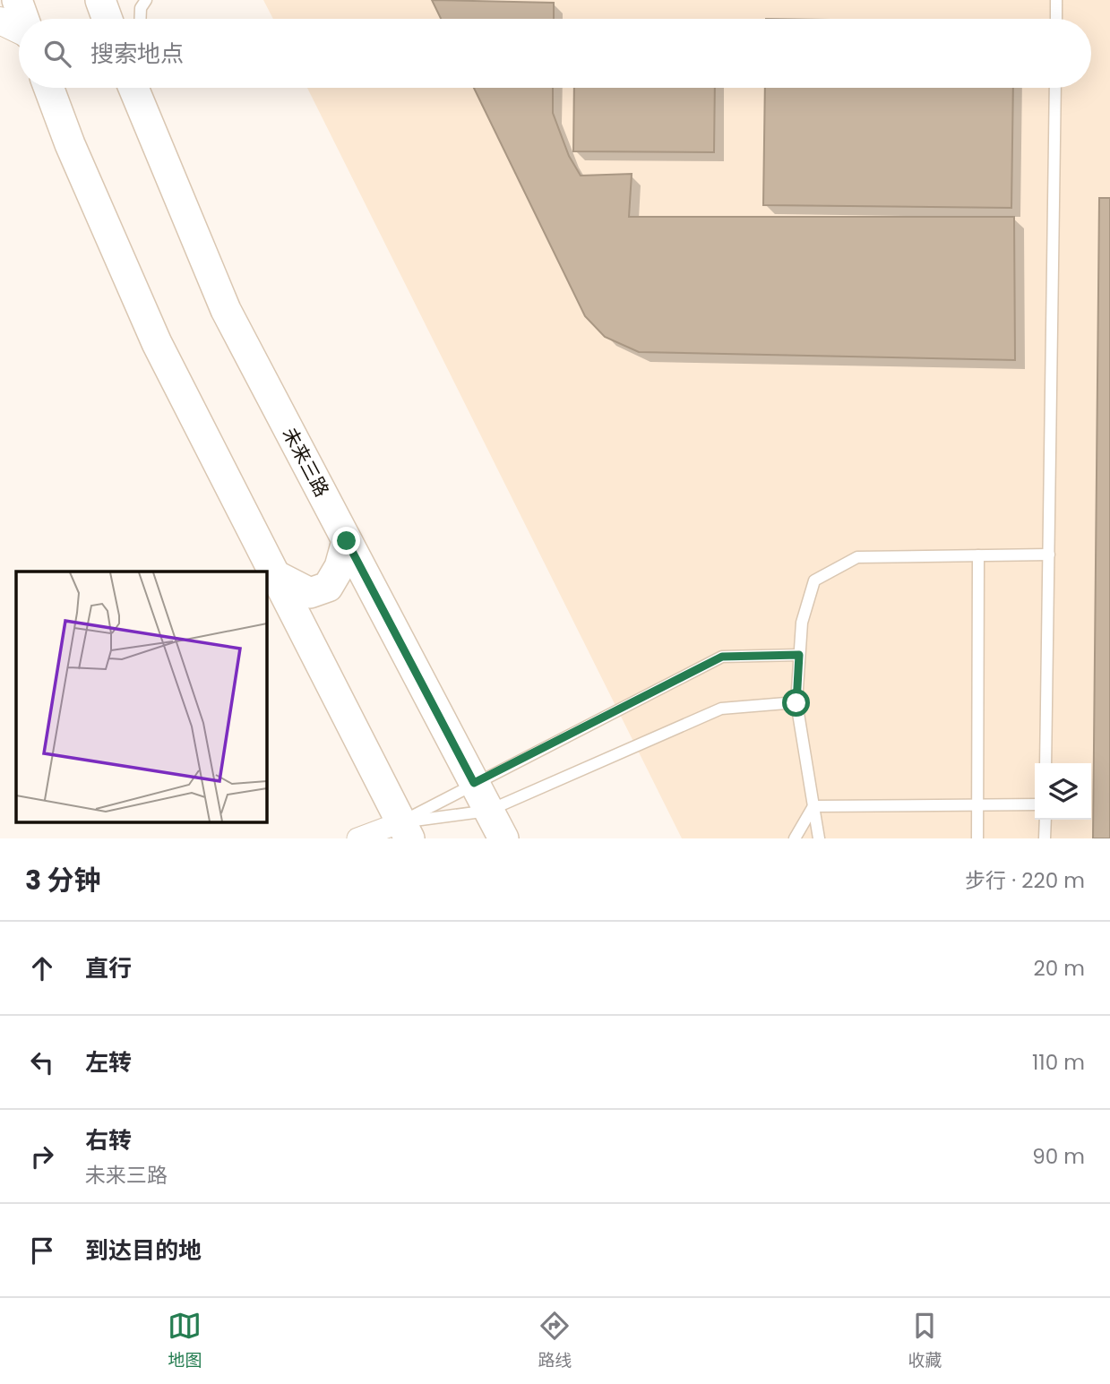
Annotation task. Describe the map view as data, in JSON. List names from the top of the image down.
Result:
{
  "streets": {
    "main road": ["未来三路"]
  },
  "page": {
    "search": "搜索地点",
    "heading": ["3 分钟", "步行 · 220 m"],
    "list": [
      ["直行", "20 m"],
      ["左转", "110 m"],
      ["右转", "未来三路", "90 m"],
      "到达目的地"
    ],
    "nav": ["地图", "路线", "收藏"]
  }
}
